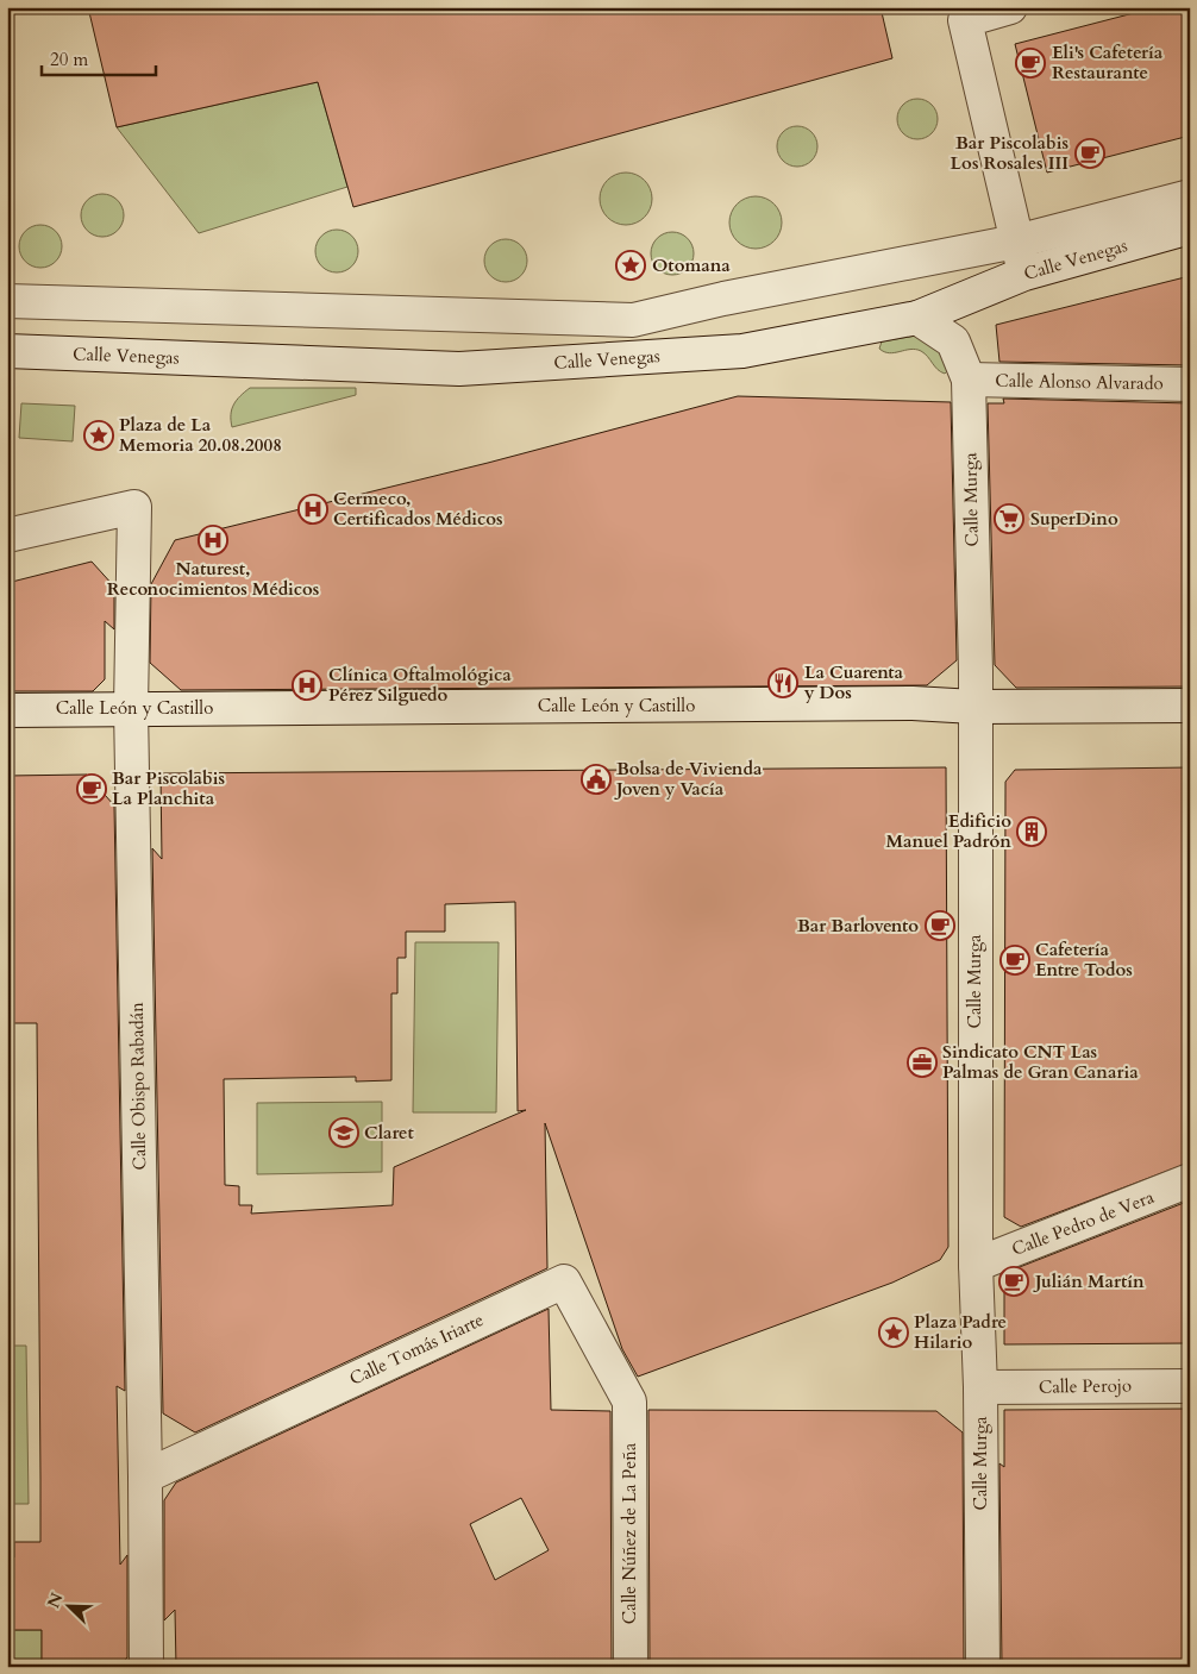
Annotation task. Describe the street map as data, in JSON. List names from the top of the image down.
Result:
{
  "streets": {
    "street": [
      "Calle Venegas",
      "Calle Alonso Alvarado",
      "Calle Murga",
      "Calle León y Castillo",
      "Calle Obispo Rabadán",
      "Calle Pedro de Vera",
      "Calle Tomás Iriarte",
      "Calle Perojo",
      "Calle Núñez de La Peña"
    ]
  },
  "crossings": [
    ["Calle Venegas", "Calle Murga"],
    ["Calle Alonso Alvarado", "Calle Murga"],
    ["Calle Murga", "Calle León y Castillo"],
    ["Calle Murga", "Calle Pedro de Vera"],
    ["Calle Murga", "Calle Perojo"],
    ["Calle León y Castillo", "Calle Obispo Rabadán"],
    ["Calle Obispo Rabadán", "Calle Tomás Iriarte"],
    ["Calle Tomás Iriarte", "Calle Núñez de La Peña"]
  ],
  "places": {
    "cafe": [
      "Eli's Cafetería Restaurante",
      "Bar Piscolabis Los Rosales III",
      "Bar Piscolabis La Planchita",
      "Bar Barlovento",
      "Cafetería Entre Todos",
      "Julián Martín"
    ],
    "place": ["Otomana", "Plaza de La Memoria 20.08.2008", "Plaza Padre Hilario"],
    "hospital": ["Cermeco, Certificados Médicos", "Naturest, Reconocimientos Médicos", "Clínica Oftalmológica Pérez Silguedo"],
    "supermarket": ["SuperDino"],
    "restaurant": ["La Cuarenta y Dos"],
    "public building": ["Bolsa de Vivienda Joven y Vacía"],
    "building": ["Edificio Manuel Padrón"],
    "office": ["Sindicato CNT Las Palmas de Gran Canaria"],
    "school or university": ["Claret"]
  },
  "scale_bar": "20 m",
  "north": "top left"
}
